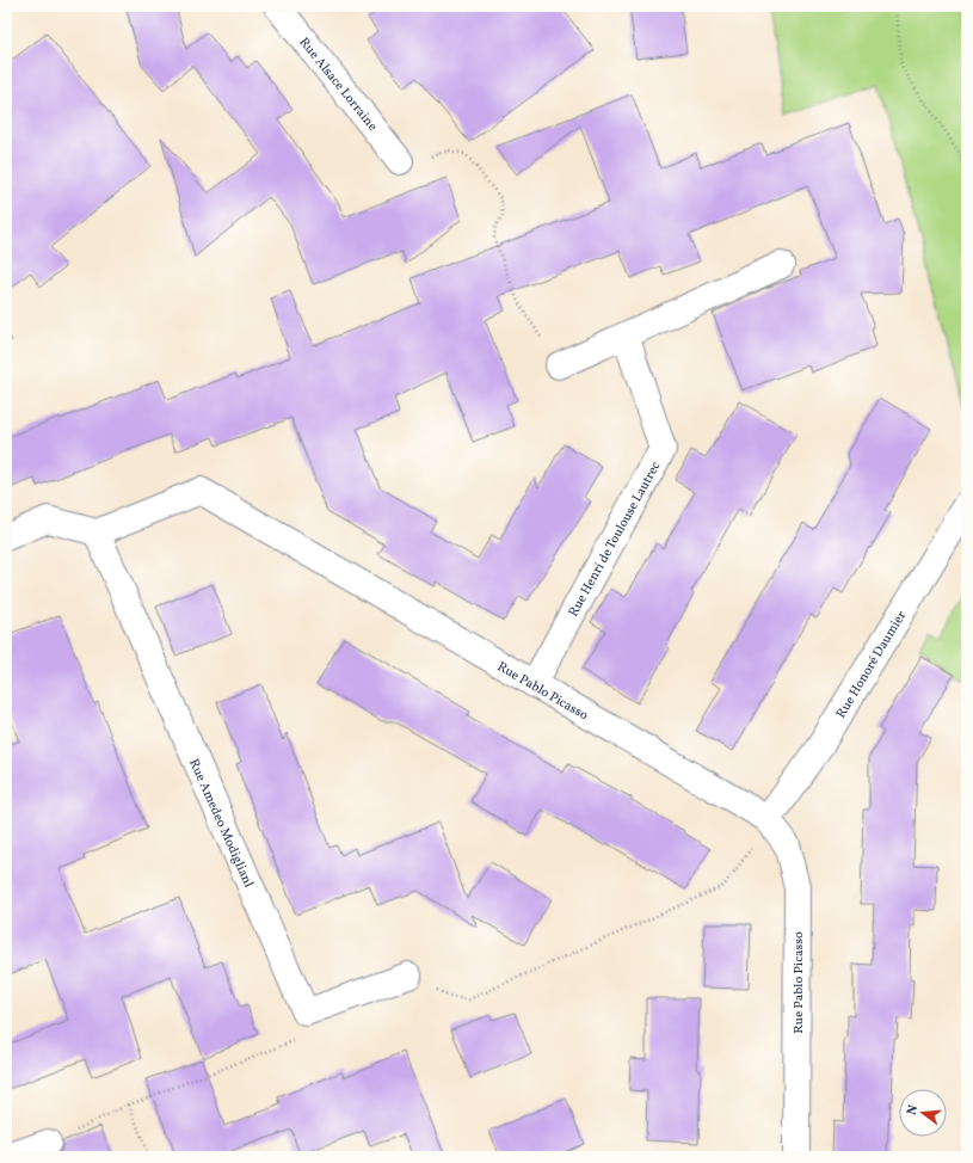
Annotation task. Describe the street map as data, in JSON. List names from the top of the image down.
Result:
{
  "streets": {
    "street": [
      "Rue Alsace Lorraine",
      "Rue Henri de Toulouse Lautrec",
      "Rue Honoré Daumier",
      "Rue Pablo Picasso",
      "Rue Amedeo Modiglianl"
    ]
  },
  "crossings": [
    ["Rue Henri de Toulouse Lautrec", "Rue Pablo Picasso"],
    ["Rue Honoré Daumier", "Rue Pablo Picasso"],
    ["Rue Pablo Picasso", "Rue Amedeo Modiglianl"]
  ],
  "north": "left"
}
